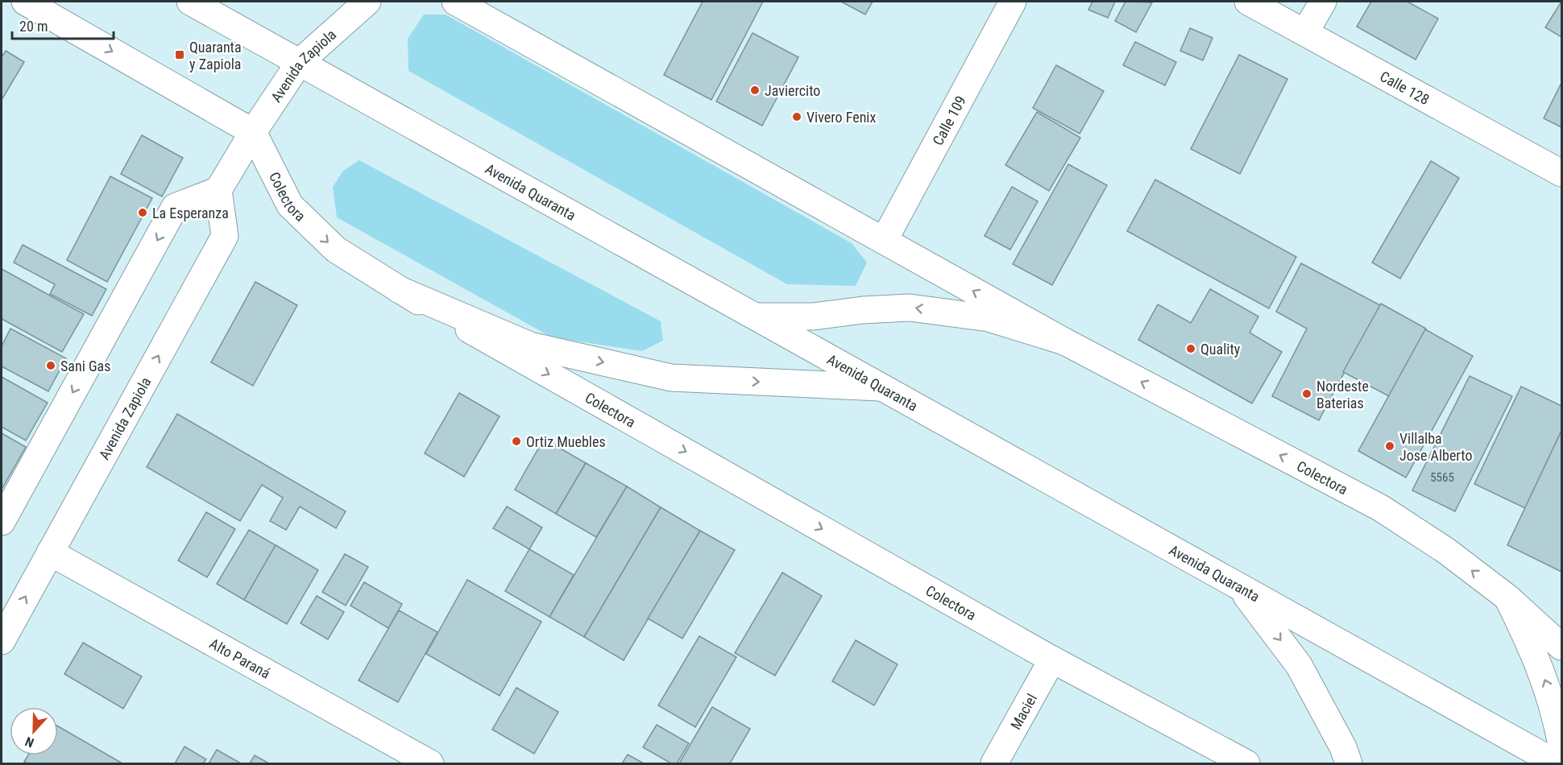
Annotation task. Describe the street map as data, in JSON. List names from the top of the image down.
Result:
{
  "streets": {
    "main road": [
      "Avenida Zapiola",
      "Calle 128",
      "Calle 109",
      "Avenida Quaranta",
      "Colectora",
      "Alto Paraná",
      "Maciel"
    ]
  },
  "crossings": [
    ["Avenida Zapiola", "Avenida Quaranta"],
    ["Avenida Zapiola", "Colectora"],
    ["Avenida Zapiola", "Alto Paraná"],
    ["Calle 109", "Colectora"],
    ["Colectora", "Maciel"]
  ],
  "places": {
    "transit": ["Quaranta y Zapiola"],
    "other": [
      "Javiercito",
      "Vivero Fenix",
      "La Esperanza",
      "Quality",
      "Sani Gas",
      "Nordeste Baterias",
      "Ortiz Muebles",
      "Villalba Jose Alberto"
    ]
  },
  "house_numbers": ["5565"],
  "scale_bar": "20 m",
  "north": "bottom"
}
